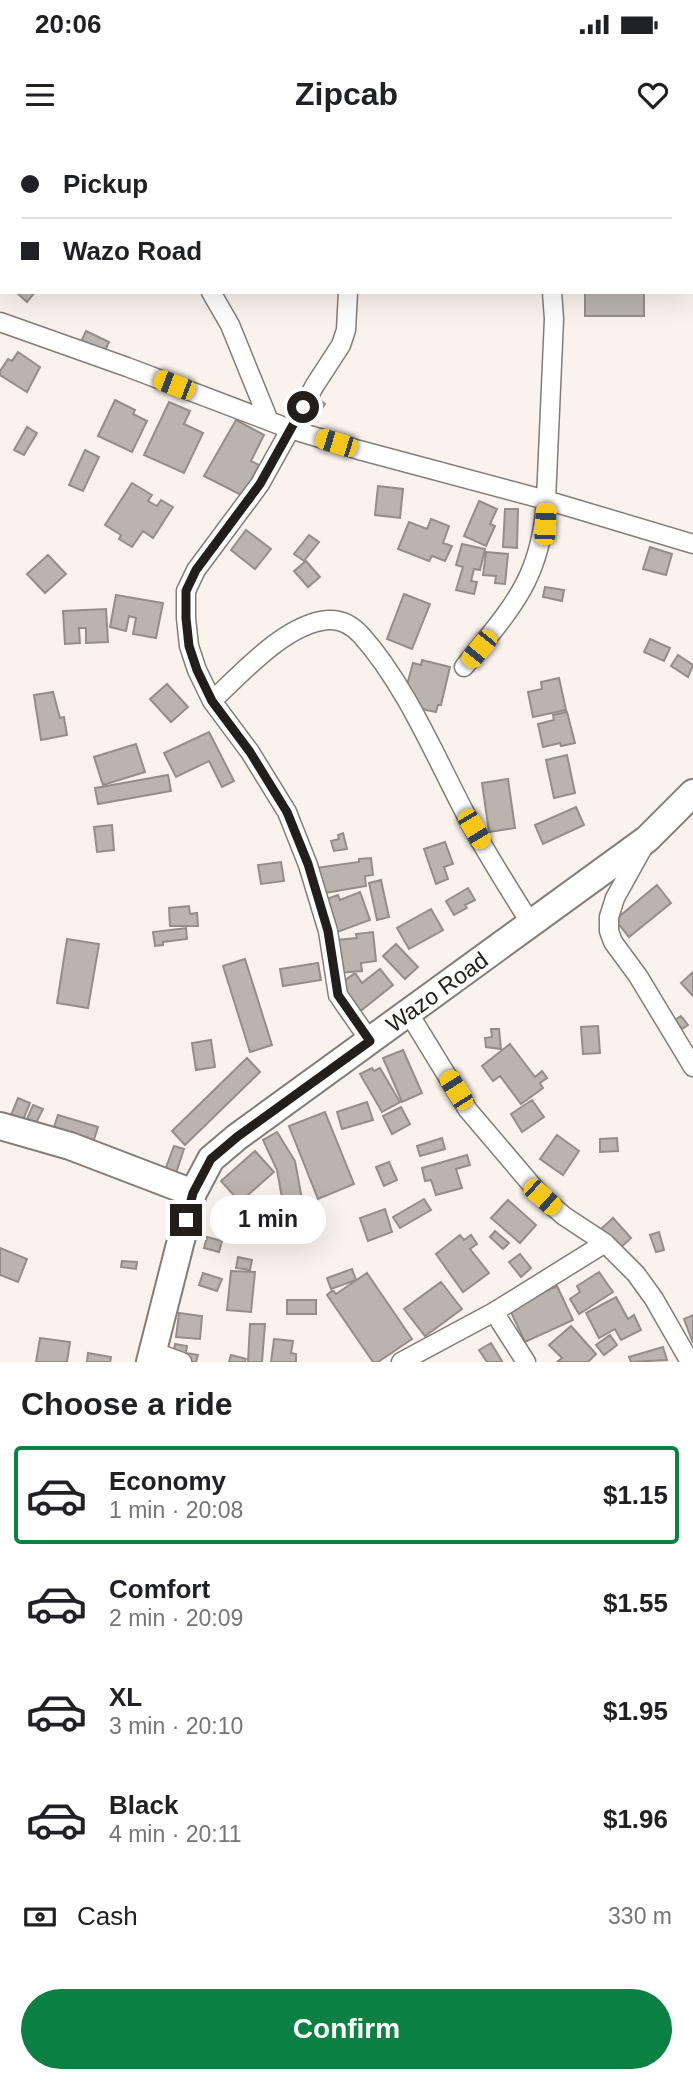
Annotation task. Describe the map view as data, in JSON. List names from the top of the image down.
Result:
{
  "streets": {
    "main road": ["Wazo Road"]
  },
  "page": {
    "status": "20:06",
    "header": "Zipcab",
    "banner": ["Pickup", "Wazo Road"],
    "bubble": "1 min",
    "heading": "Choose a ride",
    "list": [
      {
        "name": "Economy",
        "note": "1 min · 20:08",
        "value": "$1.15"
      },
      {
        "name": "Comfort",
        "note": "2 min · 20:09",
        "value": "$1.55"
      },
      {
        "name": "XL",
        "note": "3 min · 20:10",
        "value": "$1.95"
      },
      {
        "name": "Black",
        "note": "4 min · 20:11",
        "value": "$1.96"
      }
    ],
    "pay": ["Cash", "330 m"],
    "buttons": "Confirm"
  }
}
